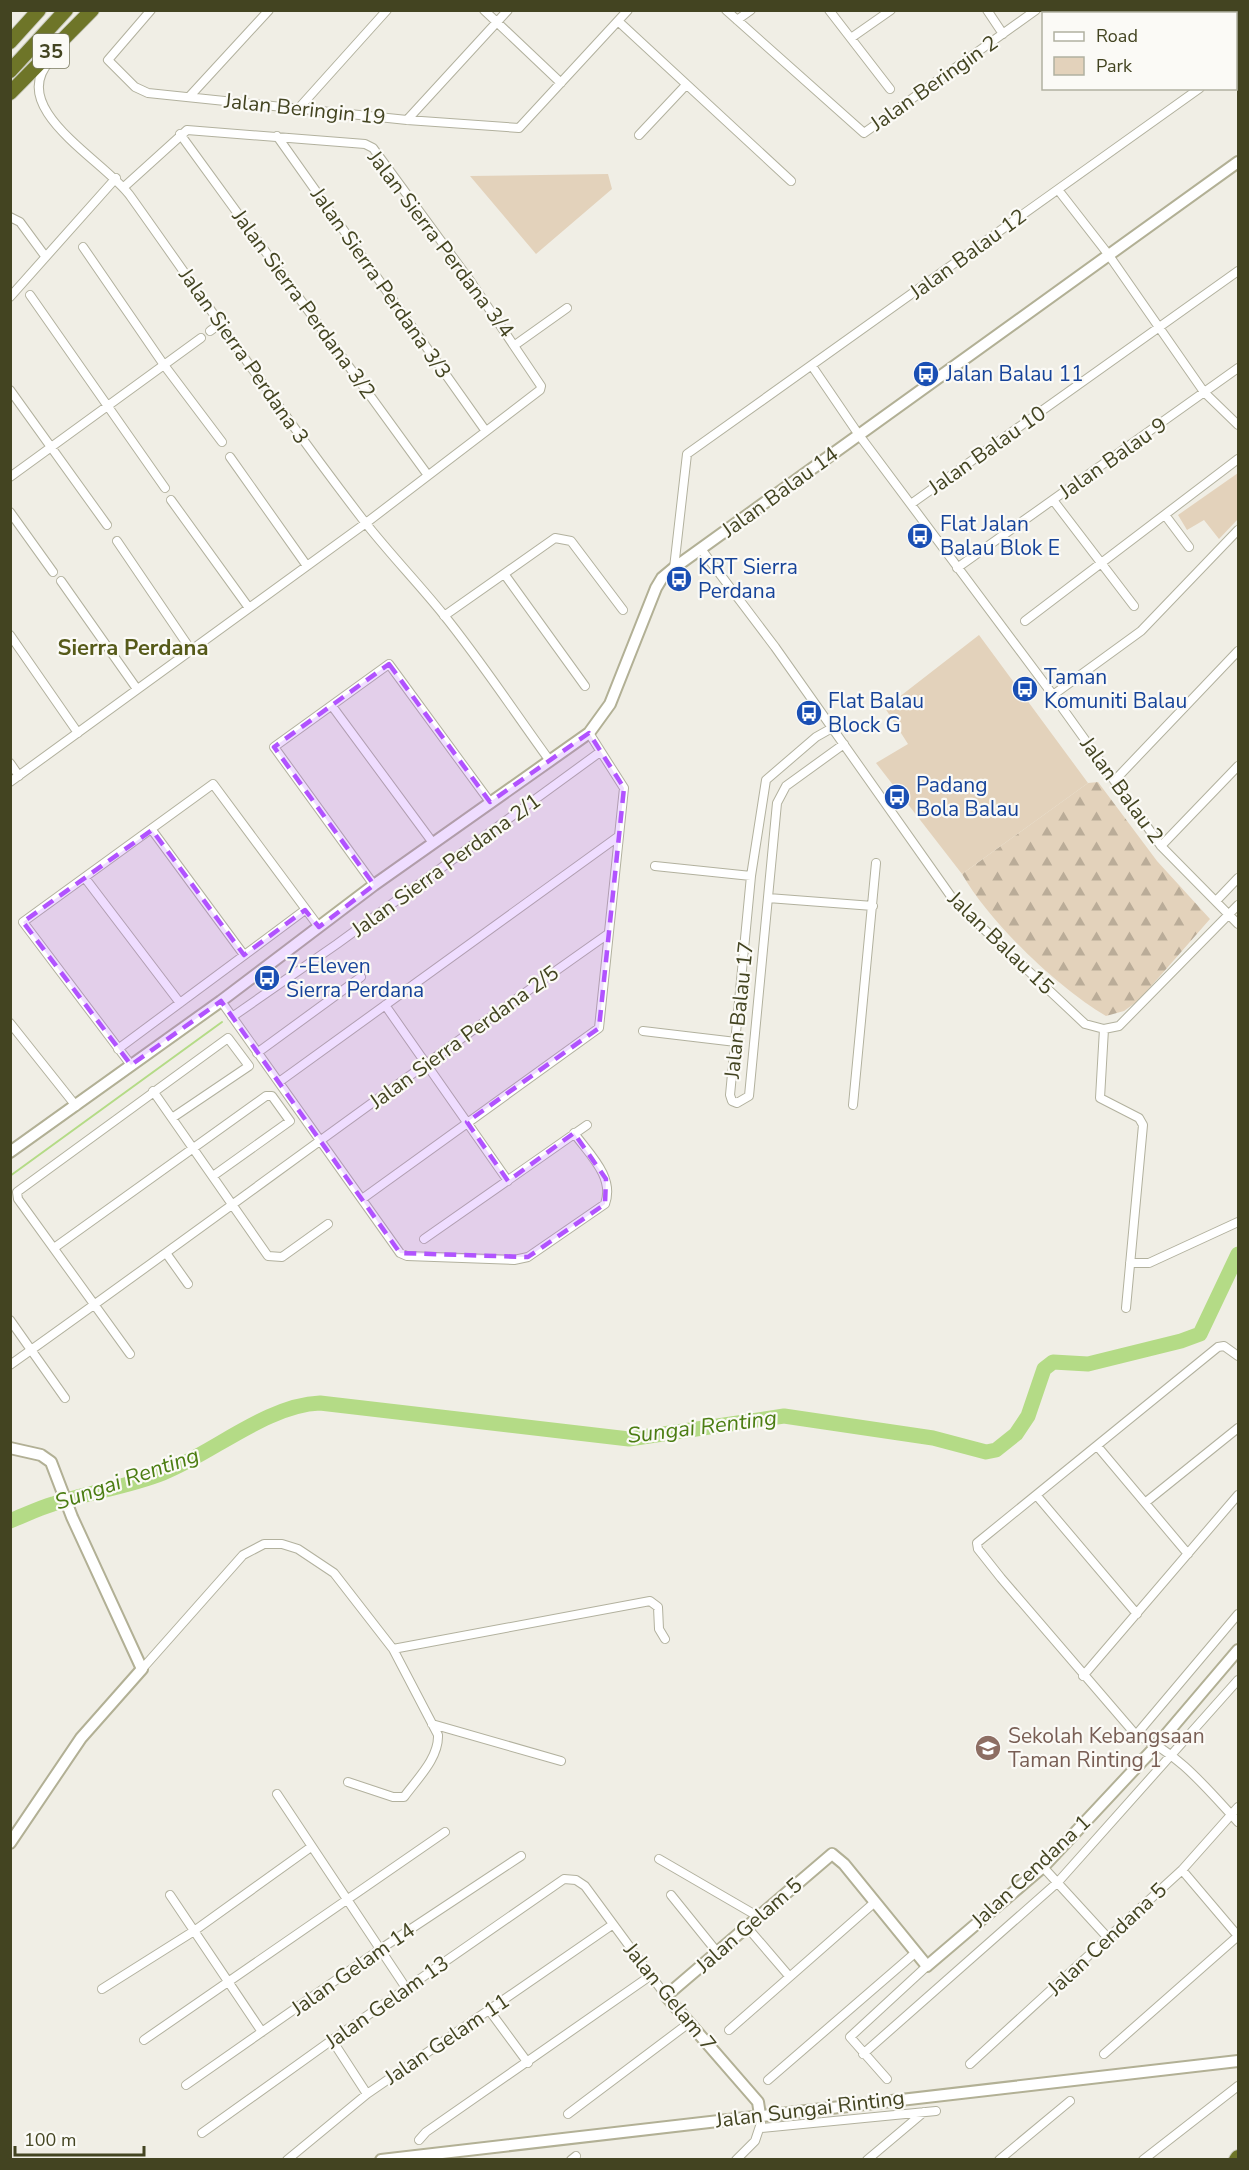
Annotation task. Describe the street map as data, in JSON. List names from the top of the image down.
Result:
{
  "streets": {
    "highway": ["35"],
    "street": [
      "Jalan Beringin 2",
      "Jalan Beringin 19",
      "Jalan Sierra Perdana 3/4",
      "Jalan Balau 12",
      "Jalan Sierra Perdana 3/3",
      "Jalan Sierra Perdana 3/2",
      "Jalan Sierra Perdana 3",
      "Jalan Balau 10",
      "Jalan Balau 9",
      "Jalan Balau 14",
      "Jalan Balau 2",
      "Jalan Sierra Perdana 2/1",
      "Jalan Balau 15",
      "Jalan Balau 17",
      "Jalan Sierra Perdana 2/5",
      "Jalan Cendana 1",
      "Jalan Gelam 5",
      "Jalan Cendana 5",
      "Jalan Gelam 14",
      "Jalan Gelam 7",
      "Jalan Gelam 13",
      "Jalan Gelam 11",
      "Jalan Sungai Rinting"
    ]
  },
  "crossings": [
    ["Jalan Sierra Perdana 3/4", "Jalan Sierra Perdana 3/3"],
    ["Jalan Sierra Perdana 3/4", "Jalan Sierra Perdana 3/2"],
    ["Jalan Balau 12", "Jalan Balau 14"],
    ["Jalan Balau 12", "Jalan Balau 2"],
    ["Jalan Sierra Perdana 3", "Jalan Balau 14"],
    ["Jalan Balau 10", "Jalan Balau 2"],
    ["Jalan Balau 9", "Jalan Balau 2"],
    ["Jalan Balau 14", "Jalan Balau 2"],
    ["Jalan Balau 14", "Jalan Balau 15"],
    ["Jalan Balau 15", "Jalan Balau 17"],
    ["Jalan Gelam 5", "Jalan Gelam 7"],
    ["Jalan Gelam 7", "Jalan Gelam 13"],
    ["Jalan Gelam 7", "Jalan Gelam 11"],
    ["Jalan Gelam 7", "Jalan Sungai Rinting"]
  ],
  "districts": ["Sierra Perdana"],
  "water": ["Sungai Renting"],
  "places": {
    "bus stop": [
      "Jalan Balau 11",
      "Flat Jalan Balau Blok E",
      "KRT Sierra Perdana",
      "Taman Komuniti Balau",
      "Flat Balau Block G",
      "Padang Bola Balau",
      "7-Eleven Sierra Perdana"
    ],
    "school or university": ["Sekolah Kebangsaan Taman Rinting 1"]
  },
  "legend": ["Road", "Park"],
  "scale_bar": "100 m"
}
